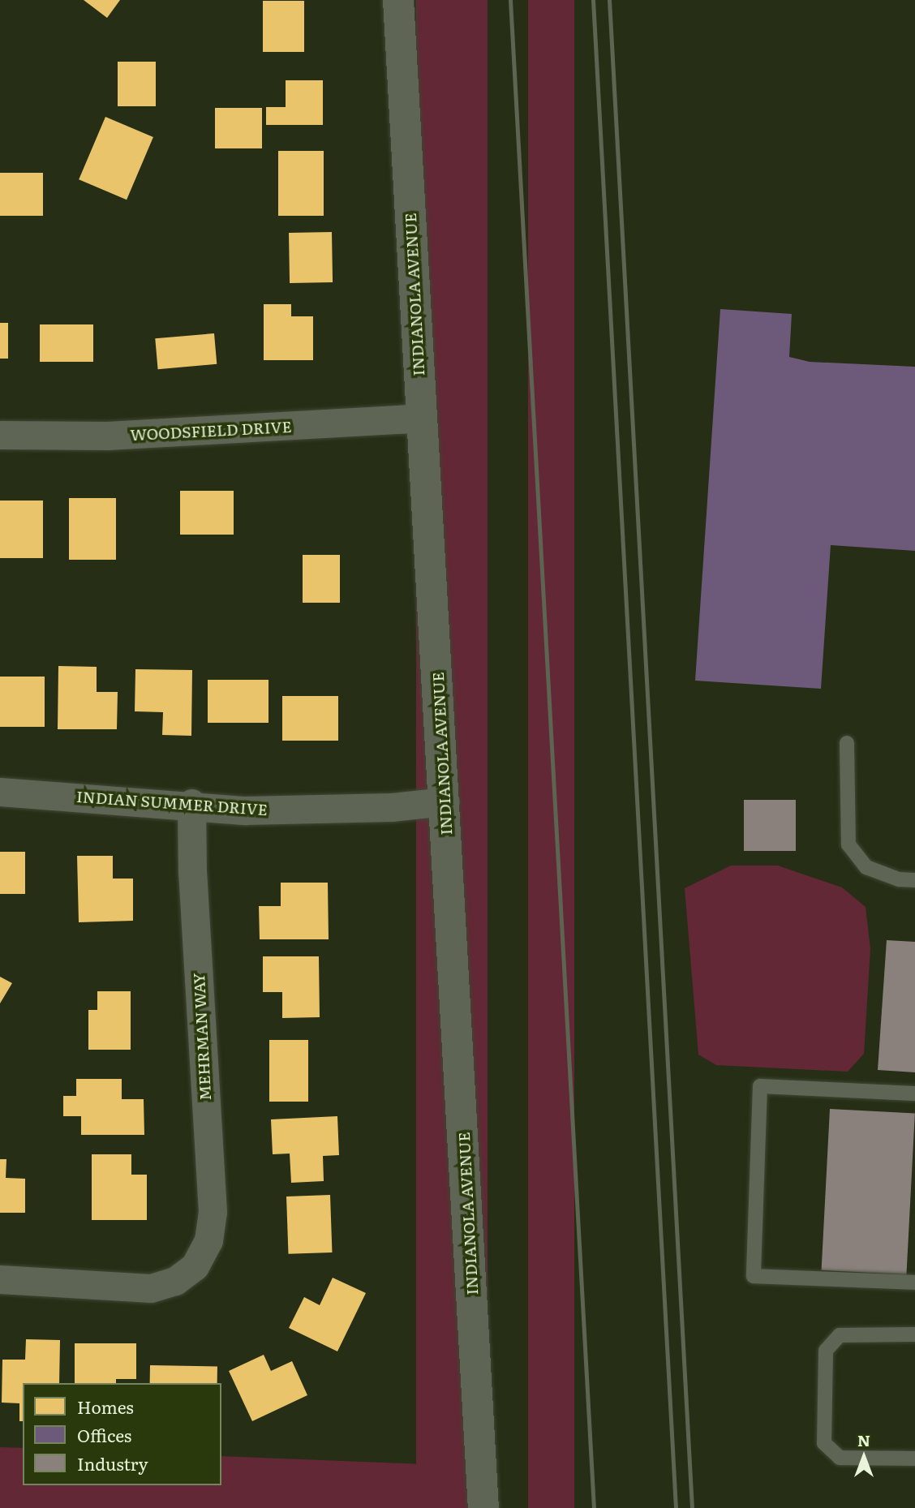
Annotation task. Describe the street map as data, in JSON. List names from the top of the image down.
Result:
{
  "streets": {
    "main road": ["INDIANOLA AVENUE"],
    "street": ["WOODSFIELD DRIVE", "INDIAN SUMMER DRIVE", "MEHRMAN WAY"]
  },
  "crossings": [
    ["INDIANOLA AVENUE", "WOODSFIELD DRIVE"],
    ["INDIANOLA AVENUE", "INDIAN SUMMER DRIVE"],
    ["INDIAN SUMMER DRIVE", "MEHRMAN WAY"]
  ],
  "legend": ["Homes", "Offices", "Industry"],
  "north": "top"
}
